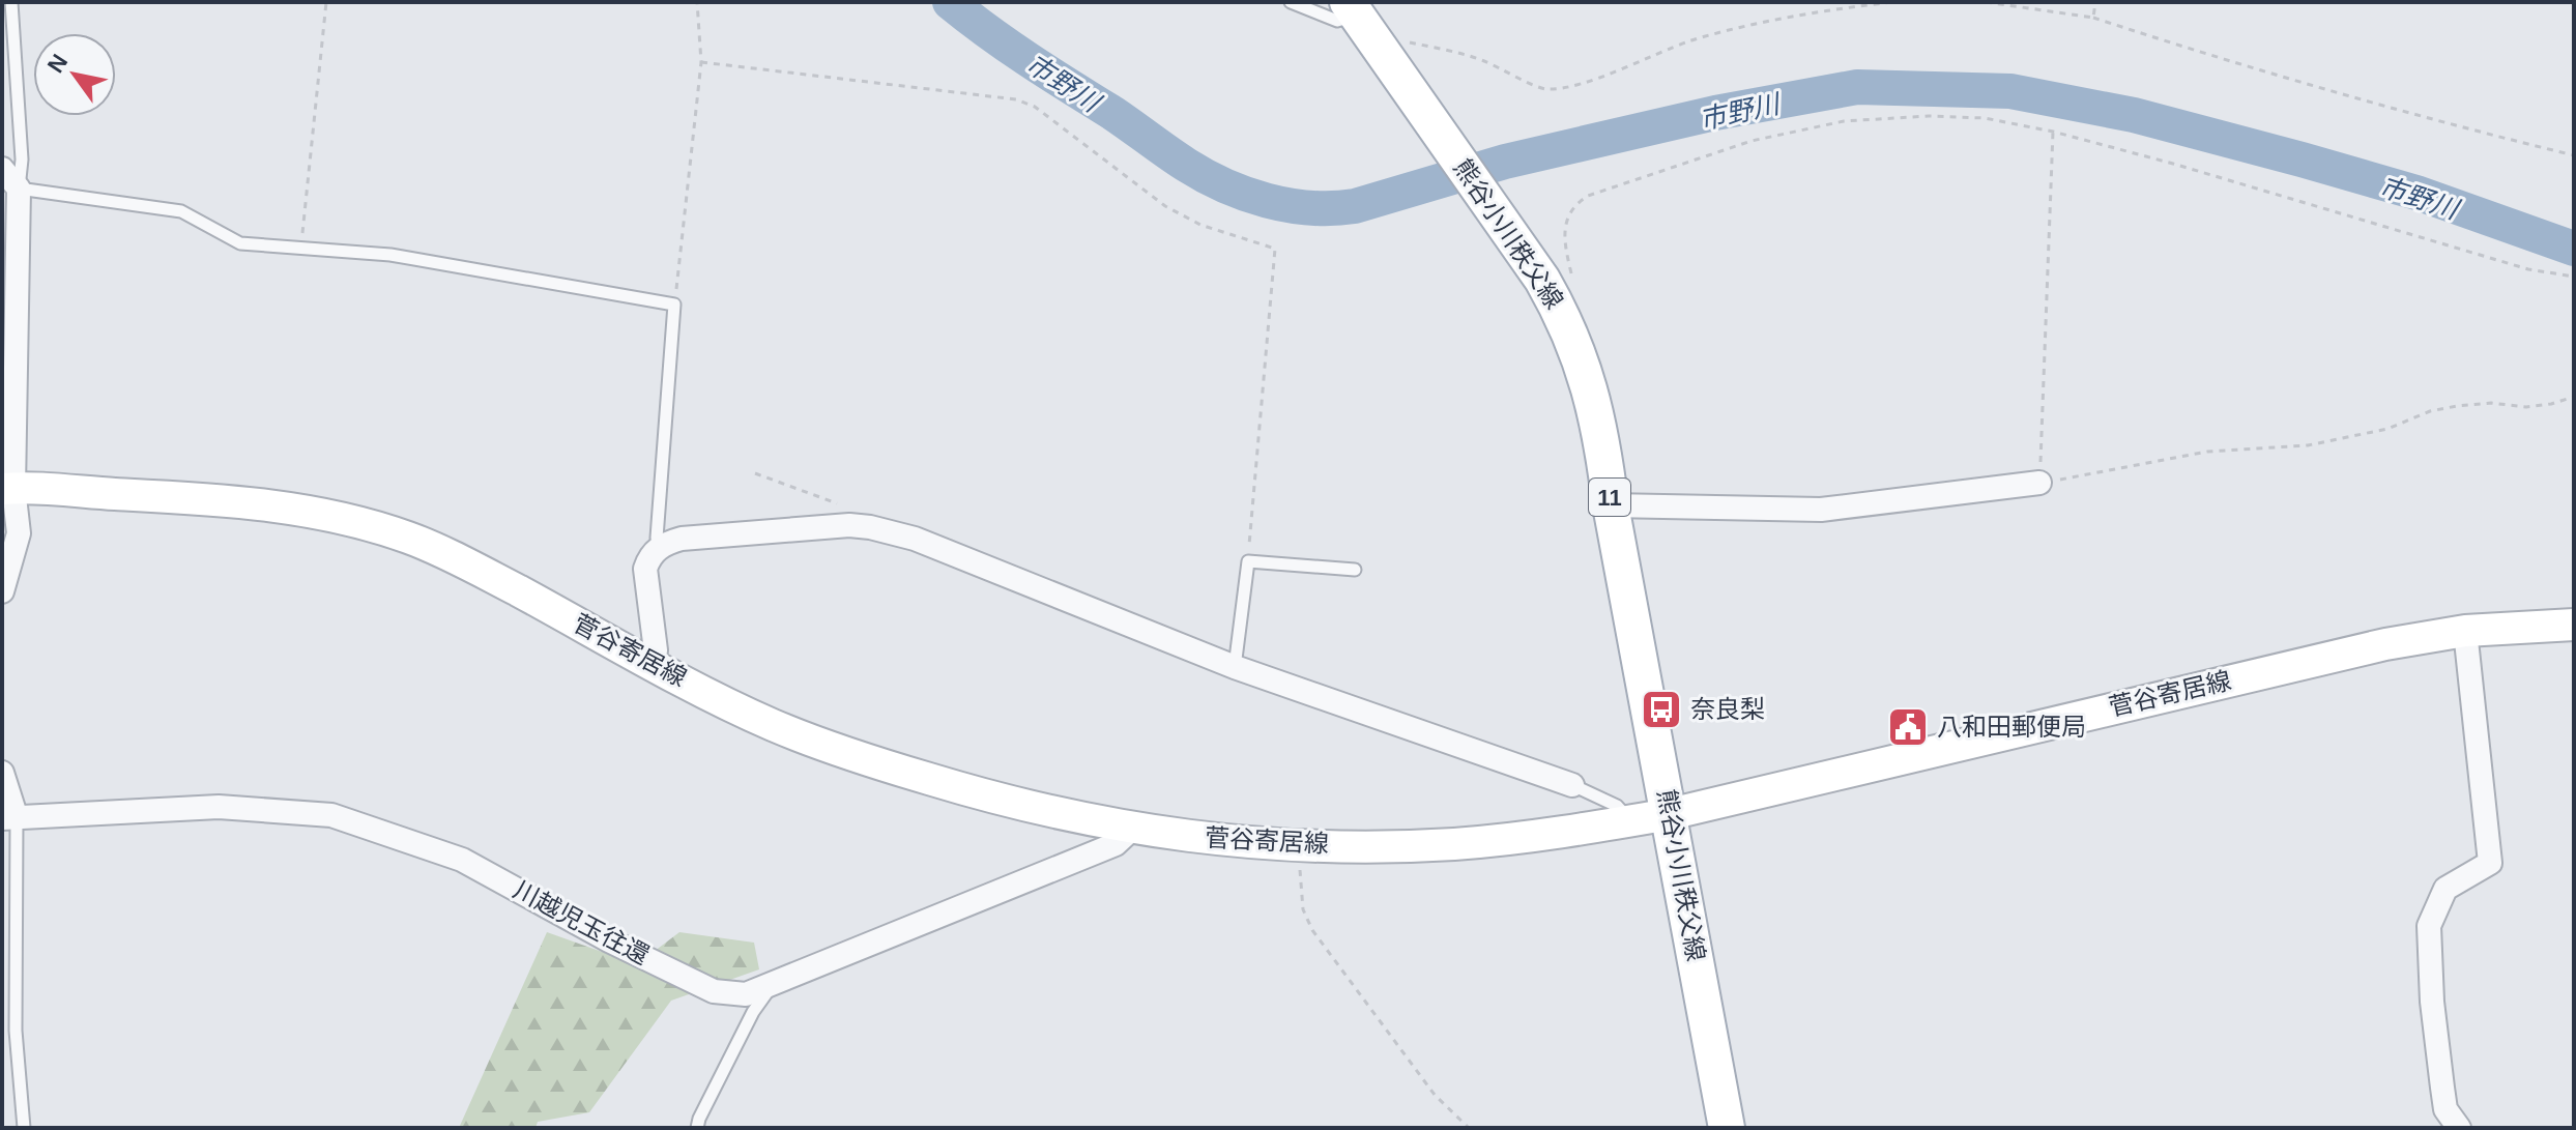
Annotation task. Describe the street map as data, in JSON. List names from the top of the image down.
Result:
{
  "streets": {
    "main road": ["熊谷小川秩父線", "11", "菅谷寄居線"],
    "street": ["川越児玉往還"]
  },
  "crossings": [
    ["熊谷小川秩父線", "菅谷寄居線"],
    ["菅谷寄居線", "川越児玉往還"]
  ],
  "water": ["市野川"],
  "places": {
    "bus stop": ["奈良梨"],
    "public building": ["八和田郵便局"]
  },
  "north": "top left"
}
